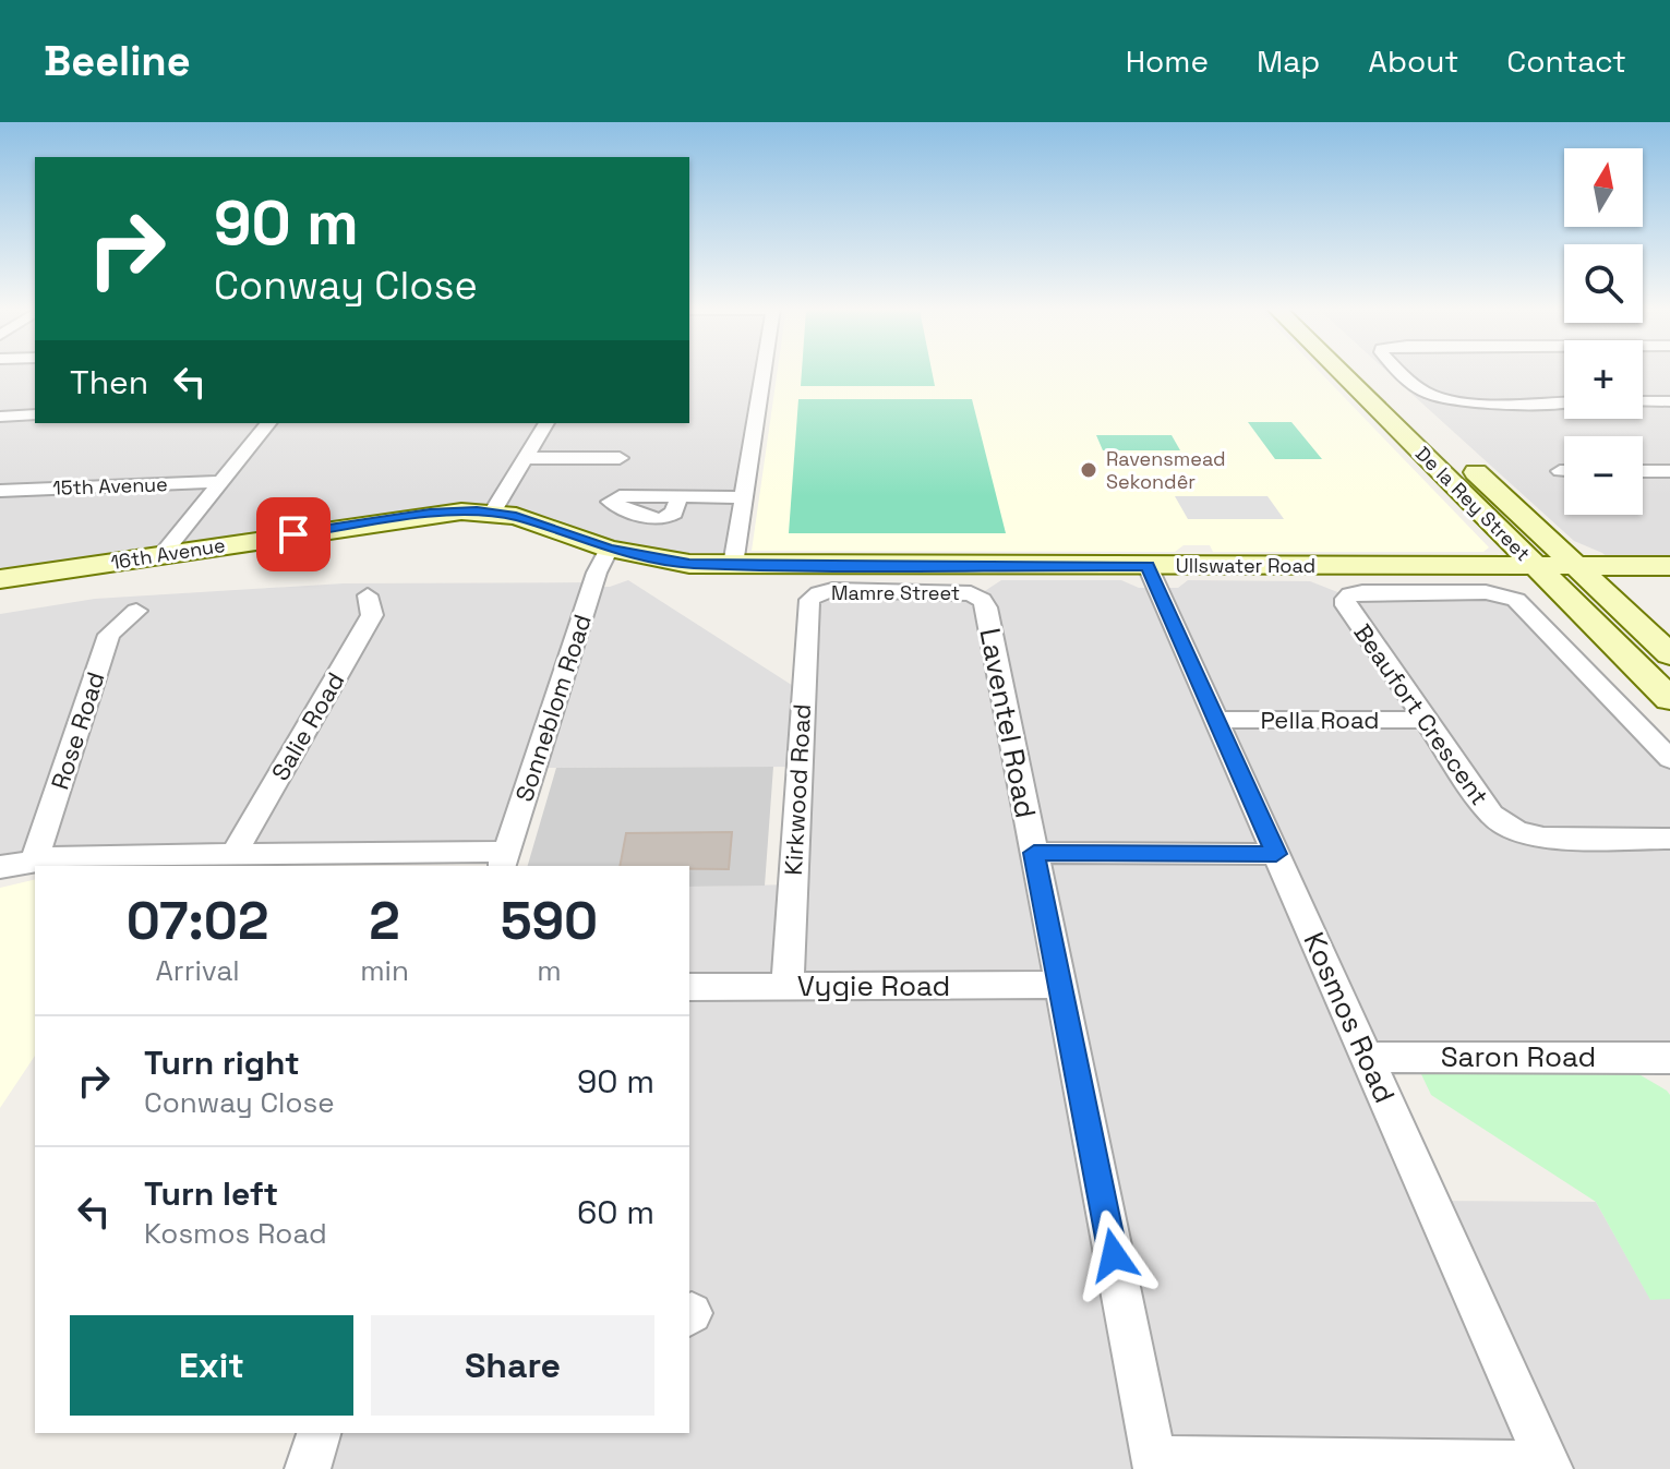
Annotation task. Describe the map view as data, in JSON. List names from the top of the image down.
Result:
{
  "streets": {
    "main road": ["De la Rey Street", "16th Avenue", "Ullswater Road"],
    "street": [
      "15th Avenue",
      "Mamre Street",
      "Sonneblom Road",
      "Beaufort Crescent",
      "Pella Road",
      "Laventel Road",
      "Salie Road",
      "Rose Road",
      "Kirkwood Road",
      "Vygie Road",
      "Kosmos Road",
      "Saron Road"
    ]
  },
  "crossings": [
    ["De la Rey Street", "Ullswater Road"],
    ["16th Avenue", "Ullswater Road"],
    ["Ullswater Road", "Sonneblom Road"],
    ["Ullswater Road", "Kosmos Road"],
    ["Mamre Street", "Laventel Road"],
    ["Mamre Street", "Kirkwood Road"],
    ["Beaufort Crescent", "Pella Road"],
    ["Pella Road", "Kosmos Road"],
    ["Laventel Road", "Vygie Road"],
    ["Kirkwood Road", "Vygie Road"],
    ["Kosmos Road", "Saron Road"]
  ],
  "places": ["Ravensmead Sekondêr"],
  "north": "top",
  "page": {
    "header": "Beeline",
    "nav": [
      "Home",
      "Map",
      "About",
      "Contact"
    ],
    "map_buttons": ["+", "−"],
    "turn": ["90 m", "Conway Close"],
    "then": "Then",
    "eta": [
      "07:02",
      "Arrival",
      "2",
      "min",
      "590",
      "m"
    ],
    "list": [
      {
        "name": "Turn right",
        "note": "Conway Close",
        "value": "90 m"
      },
      {
        "name": "Turn left",
        "note": "Kosmos Road",
        "value": "60 m"
      }
    ],
    "buttons": ["Exit", "Share"]
  }
}
